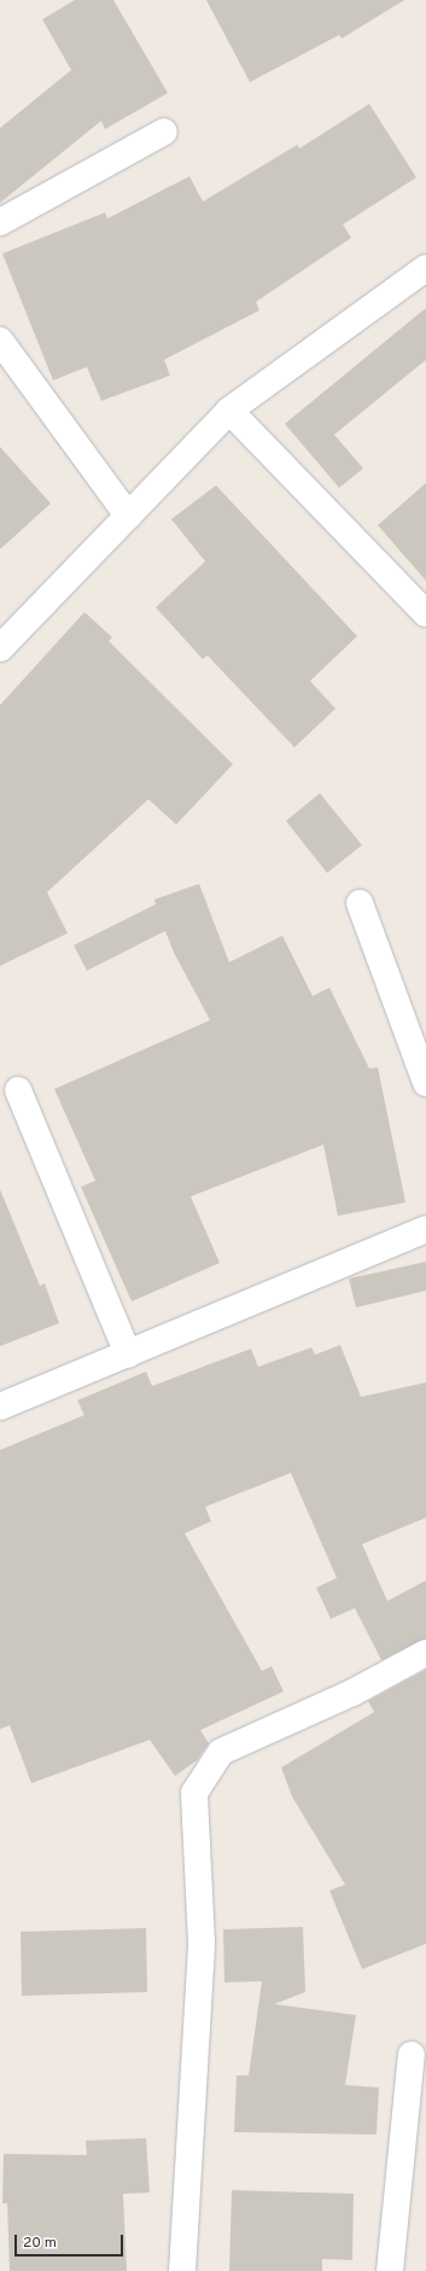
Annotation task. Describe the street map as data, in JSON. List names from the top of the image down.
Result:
{
  "scale_bar": "20 m"
}
